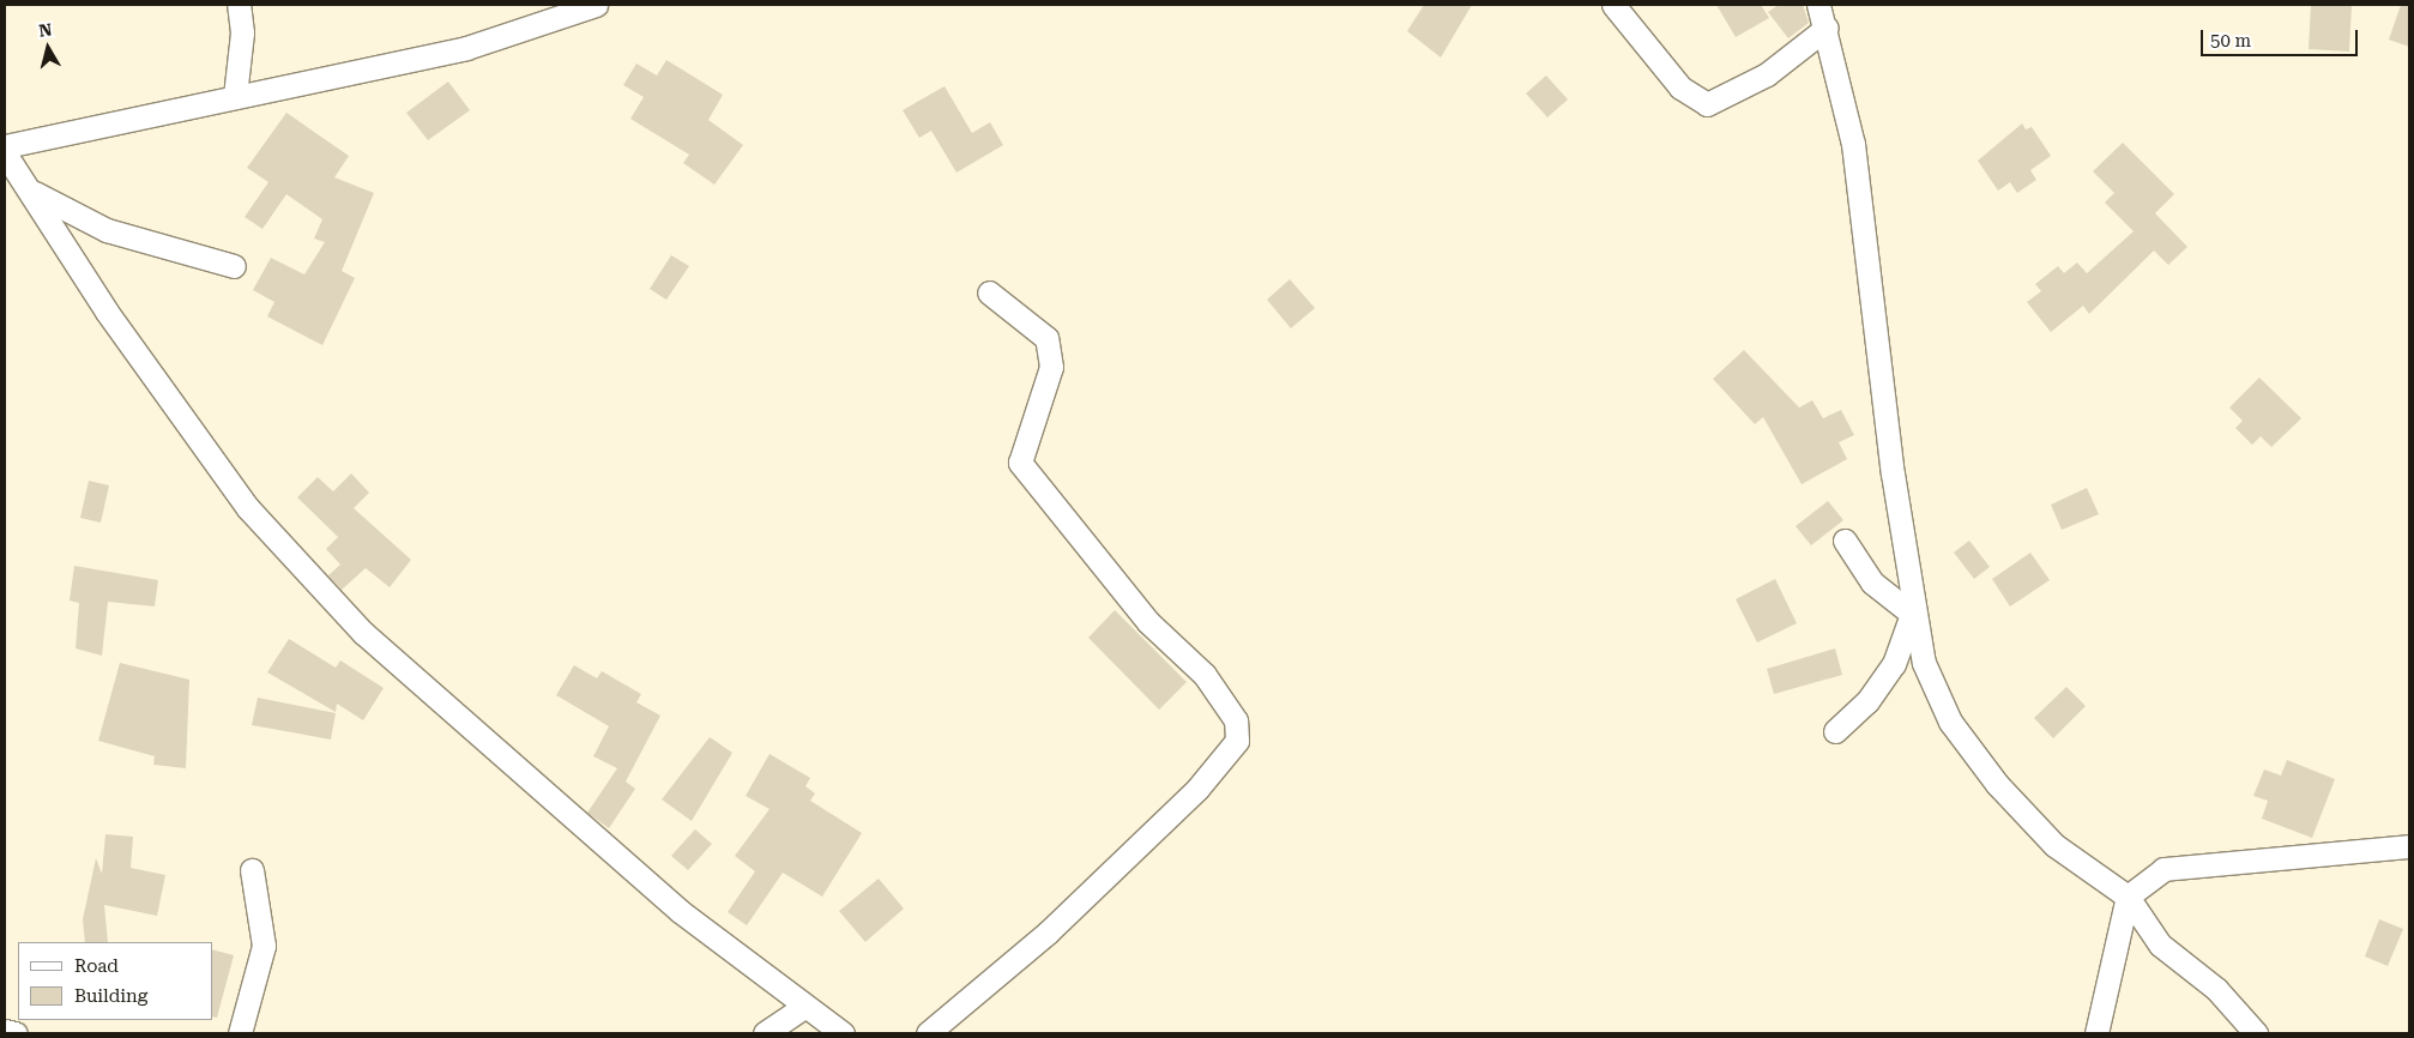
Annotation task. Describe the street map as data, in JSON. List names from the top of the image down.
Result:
{
  "legend": ["Road", "Building"],
  "scale_bar": "50 m",
  "north": "top"
}
